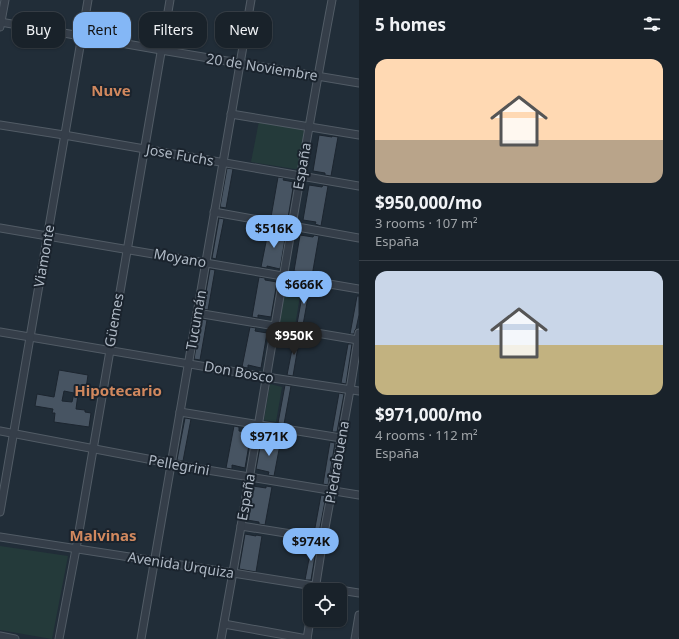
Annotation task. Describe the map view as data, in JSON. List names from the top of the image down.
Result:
{
  "streets": {
    "street": [
      "20 de Noviembre",
      "Jose Fuchs",
      "España",
      "Viamonte",
      "Moyano",
      "Güemes",
      "Tucumán",
      "Don Bosco",
      "Piedrabuena",
      "Pellegrini",
      "Avenida Urquiza"
    ]
  },
  "crossings": [
    ["20 de Noviembre", "España"],
    ["20 de Noviembre", "Güemes"],
    ["20 de Noviembre", "Tucumán"],
    ["Jose Fuchs", "España"],
    ["Jose Fuchs", "Viamonte"],
    ["Jose Fuchs", "Güemes"],
    ["Jose Fuchs", "Tucumán"],
    ["España", "Moyano"],
    ["España", "Don Bosco"],
    ["España", "Pellegrini"],
    ["España", "Avenida Urquiza"],
    ["Viamonte", "Moyano"],
    ["Viamonte", "Don Bosco"],
    ["Viamonte", "Pellegrini"],
    ["Moyano", "Güemes"],
    ["Moyano", "Tucumán"],
    ["Güemes", "Don Bosco"],
    ["Güemes", "Pellegrini"],
    ["Güemes", "Avenida Urquiza"],
    ["Tucumán", "Don Bosco"],
    ["Tucumán", "Pellegrini"],
    ["Tucumán", "Avenida Urquiza"],
    ["Don Bosco", "Piedrabuena"],
    ["Piedrabuena", "Pellegrini"]
  ],
  "districts": ["Nuve", "Hipotecario", "Malvinas"],
  "page": {
    "heading": "5 homes",
    "chip": [
      "Buy",
      "Rent",
      "Filters",
      "New"
    ],
    "list": [
      {
        "name": "$950,000/mo",
        "note": "3 rooms · 107 m² · España"
      },
      {
        "name": "$971,000/mo",
        "note": "4 rooms · 112 m² · España"
      }
    ],
    "price": [
      "$516K",
      "$666K",
      "$950K",
      "$971K",
      "$974K"
    ]
  }
}
